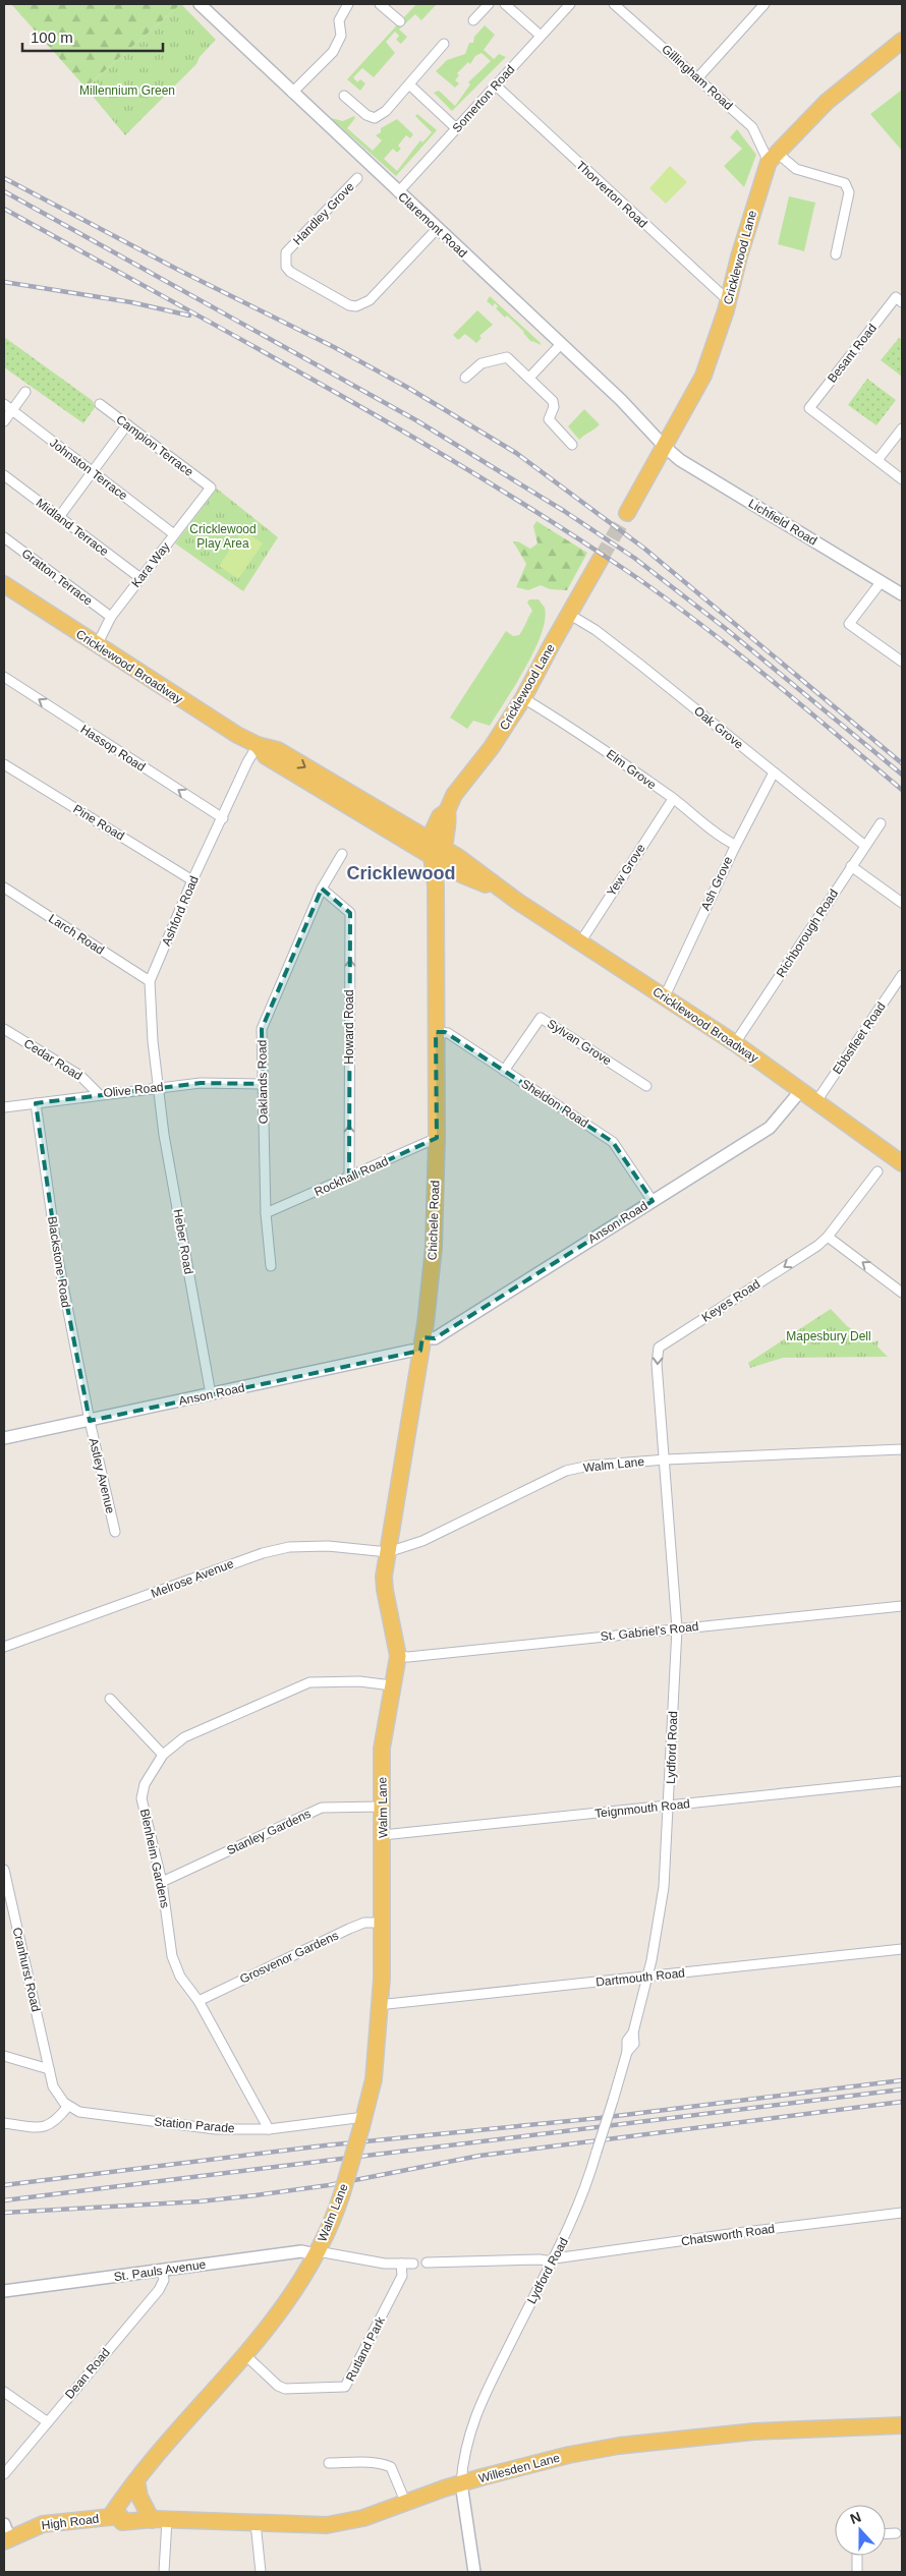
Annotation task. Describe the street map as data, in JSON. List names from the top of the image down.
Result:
{
  "streets": {
    "main road": [
      "Cricklewood Lane",
      "Cricklewood Broadway",
      "Chichele Road",
      "Walm Lane",
      "Willesden Lane",
      "High Road"
    ],
    "street": [
      "Gillingham Road",
      "Somerton Road",
      "Thorverton Road",
      "Handley Grove",
      "Claremont Road",
      "Besant Road",
      "Campion Terrace",
      "Johnston Terrace",
      "Lichfield Road",
      "Midland Terrace",
      "Kara Way",
      "Gratton Terrace",
      "Oak Grove",
      "Hassop Road",
      "Elm Grove",
      "Pine Road",
      "Yew Grove",
      "Ash Grove",
      "Ashford Road",
      "Richborough Road",
      "Larch Road",
      "Howard Road",
      "Ebbsfleet Road",
      "Sylvan Grove",
      "Cedar Road",
      "Oaklands Road",
      "Olive Road",
      "Sheldon Road",
      "Rockhall Road",
      "Anson Road",
      "Heber Road",
      "Blackstone Road",
      "Keyes Road",
      "Astley Avenue",
      "Melrose Avenue",
      "St. Gabriel's Road",
      "Lydford Road",
      "Teignmouth Road",
      "Stanley Gardens",
      "Blenheim Gardens",
      "Grosvenor Gardens",
      "Cranhurst Road",
      "Dartmouth Road",
      "Station Parade",
      "Chatsworth Road",
      "St. Pauls Avenue",
      "Rutland Park",
      "Dean Road"
    ]
  },
  "crossings": [
    ["Gillingham Road", "Cricklewood Lane"],
    ["Somerton Road", "Thorverton Road"],
    ["Somerton Road", "Claremont Road"],
    ["Thorverton Road", "Cricklewood Lane"],
    ["Handley Grove", "Claremont Road"],
    ["Claremont Road", "Cricklewood Lane"],
    ["Claremont Road", "Lichfield Road"],
    ["Cricklewood Lane", "Lichfield Road"],
    ["Cricklewood Lane", "Cricklewood Broadway"],
    ["Cricklewood Lane", "Oak Grove"],
    ["Cricklewood Lane", "Elm Grove"],
    ["Cricklewood Lane", "Chichele Road"],
    ["Campion Terrace", "Kara Way"],
    ["Johnston Terrace", "Kara Way"],
    ["Midland Terrace", "Kara Way"],
    ["Kara Way", "Gratton Terrace"],
    ["Kara Way", "Cricklewood Broadway"],
    ["Cricklewood Broadway", "Yew Grove"],
    ["Cricklewood Broadway", "Ash Grove"],
    ["Cricklewood Broadway", "Ashford Road"],
    ["Cricklewood Broadway", "Richborough Road"],
    ["Cricklewood Broadway", "Ebbsfleet Road"],
    ["Cricklewood Broadway", "Chichele Road"],
    ["Cricklewood Broadway", "Anson Road"],
    ["Oak Grove", "Ash Grove"],
    ["Oak Grove", "Richborough Road"],
    ["Hassop Road", "Ashford Road"],
    ["Elm Grove", "Yew Grove"],
    ["Elm Grove", "Ash Grove"],
    ["Pine Road", "Ashford Road"],
    ["Ashford Road", "Larch Road"],
    ["Ashford Road", "Olive Road"],
    ["Ashford Road", "Heber Road"],
    ["Howard Road", "Oaklands Road"],
    ["Howard Road", "Rockhall Road"],
    ["Sylvan Grove", "Sheldon Road"],
    ["Cedar Road", "Olive Road"],
    ["Oaklands Road", "Olive Road"],
    ["Oaklands Road", "Rockhall Road"],
    ["Olive Road", "Heber Road"],
    ["Olive Road", "Blackstone Road"],
    ["Sheldon Road", "Chichele Road"],
    ["Sheldon Road", "Anson Road"],
    ["Rockhall Road", "Chichele Road"],
    ["Chichele Road", "Anson Road"],
    ["Chichele Road", "Walm Lane"],
    ["Chichele Road", "Melrose Avenue"],
    ["Anson Road", "Heber Road"],
    ["Anson Road", "Blackstone Road"],
    ["Anson Road", "Astley Avenue"],
    ["Blackstone Road", "Astley Avenue"],
    ["Keyes Road", "Walm Lane"],
    ["Keyes Road", "Lydford Road"],
    ["Walm Lane", "Melrose Avenue"],
    ["Walm Lane", "St. Gabriel's Road"],
    ["Walm Lane", "Lydford Road"],
    ["Walm Lane", "Teignmouth Road"],
    ["Walm Lane", "Stanley Gardens"],
    ["Walm Lane", "Blenheim Gardens"],
    ["Walm Lane", "Grosvenor Gardens"],
    ["Walm Lane", "Dartmouth Road"],
    ["Walm Lane", "Station Parade"],
    ["Walm Lane", "St. Pauls Avenue"],
    ["Walm Lane", "Rutland Park"],
    ["Walm Lane", "Willesden Lane"],
    ["Walm Lane", "High Road"],
    ["St. Gabriel's Road", "Lydford Road"],
    ["Lydford Road", "Teignmouth Road"],
    ["Lydford Road", "Dartmouth Road"],
    ["Lydford Road", "Chatsworth Road"],
    ["Lydford Road", "Willesden Lane"],
    ["Stanley Gardens", "Blenheim Gardens"],
    ["Blenheim Gardens", "Grosvenor Gardens"],
    ["Blenheim Gardens", "Station Parade"],
    ["St. Pauls Avenue", "Dean Road"],
    ["Willesden Lane", "High Road"]
  ],
  "one_way": ["Hassop Road", "Howard Road", "Keyes Road"],
  "districts": ["Cricklewood"],
  "parks": ["Millennium Green", "Cricklewood Play Area", "Mapesbury Dell"],
  "scale_bar": "100 m",
  "north": "top"
}
